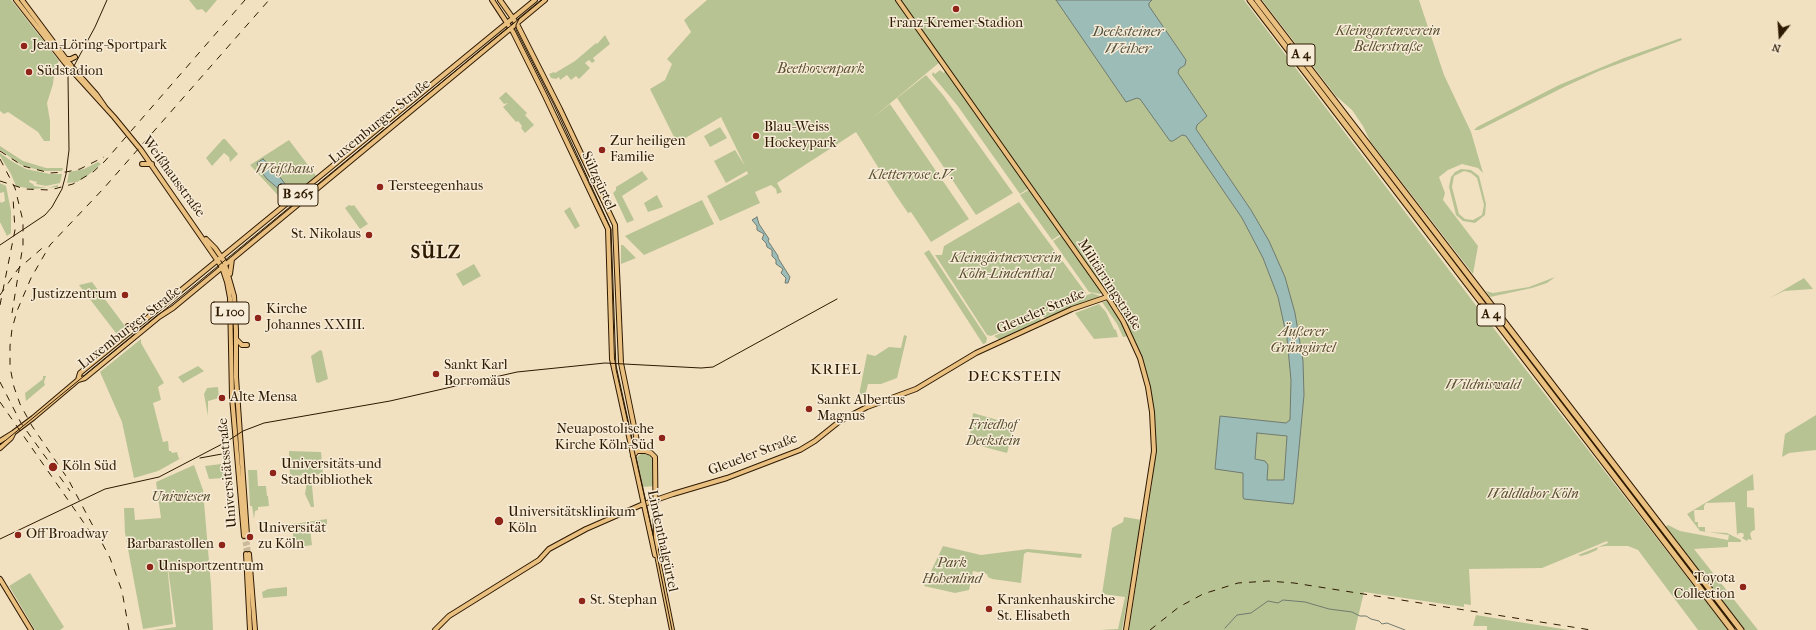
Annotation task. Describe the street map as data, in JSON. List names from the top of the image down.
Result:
{
  "streets": {
    "highway": ["A 4"],
    "main road": [
      "Luxemburger Straße",
      "Weißhausstraße",
      "Sülzgürtel",
      "B 265",
      "Militärringstraße",
      "Gleueler Straße",
      "L 100",
      "Universitätsstraße",
      "Lindenthalgürtel"
    ]
  },
  "crossings": [
    ["Luxemburger Straße", "Weißhausstraße"],
    ["Luxemburger Straße", "Sülzgürtel"],
    ["Luxemburger Straße", "L 100"],
    ["Luxemburger Straße", "Universitätsstraße"],
    ["Weißhausstraße", "Universitätsstraße"],
    ["Sülzgürtel", "Lindenthalgürtel"],
    ["Militärringstraße", "Gleueler Straße"],
    ["Gleueler Straße", "Lindenthalgürtel"],
    ["L 100", "Universitätsstraße"]
  ],
  "districts": ["SÜLZ", "KRIEL", "DECKSTEIN"],
  "water": ["Decksteiner Weiher"],
  "parks": [
    "Kleingartenverein Bellerstraße",
    "Beethovenpark",
    "Weißhaus",
    "Kletterrose e.V.",
    "Kleingärtnerverein Köln-Lindenthal",
    "Äußerer Grüngürtel",
    "Wildniswald",
    "Friedhof Deckstein",
    "Waldlabor Köln",
    "Uniwiesen",
    "Park Hohenlind"
  ],
  "places": [
    "Franz-Kremer-Stadion",
    "Jean-Löring-Sportpark",
    "Südstadion",
    "Blau-Weiss Hockeypark",
    "Zur heiligen Familie",
    "Tersteegenhaus",
    "St. Nikolaus",
    "Justizzentrum",
    "Kirche Johannes XXIII.",
    "Sankt Karl Borromäus",
    "Alte Mensa",
    "Sankt Albertus Magnus",
    "Neuapostolische Kirche Köln-Süd",
    "Köln Süd",
    "Universitäts-und Stadtbibliothek",
    "Universitätsklinikum Köln",
    "Off Broadway",
    "Universität zu Köln",
    "Barbarastollen",
    "Unisportzentrum",
    "Toyota Collection",
    "St. Stephan",
    "Krankenhauskirche St. Elisabeth"
  ],
  "north": "bottom"
}
